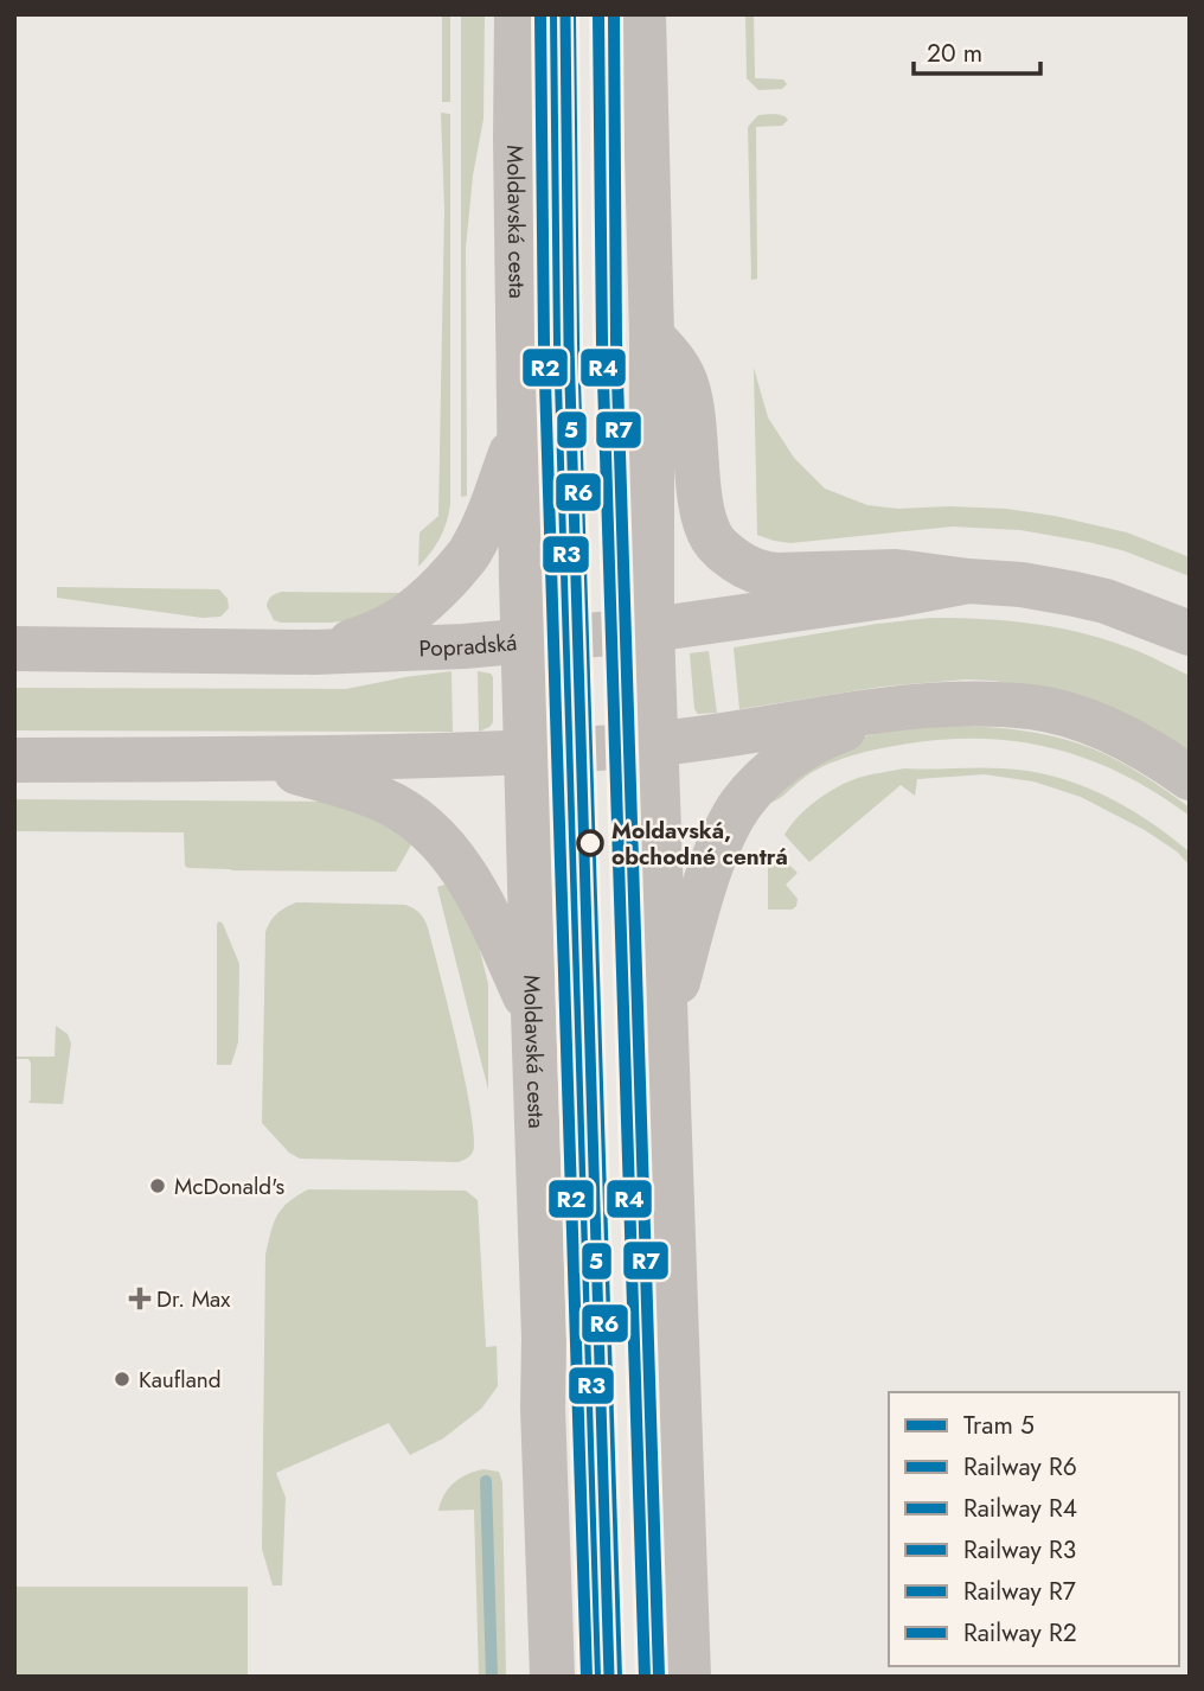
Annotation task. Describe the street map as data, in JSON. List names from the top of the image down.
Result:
{
  "streets": {
    "street": ["Moldavská cesta", "Popradská"]
  },
  "crossings": [
    ["Moldavská cesta", "Popradská"]
  ],
  "places": {
    "other": ["Moldavská, obchodné centrá", "McDonald's", "Kaufland"],
    "health": ["Dr. Max"]
  },
  "lines": [
    "tram line 5",
    "rail line R6",
    "rail line R4",
    "rail line R3",
    "rail line R7",
    "rail line R2"
  ],
  "legend": [
    "Tram 5",
    "Railway R6",
    "Railway R4",
    "Railway R3",
    "Railway R7",
    "Railway R2"
  ],
  "scale_bar": "20 m"
}
